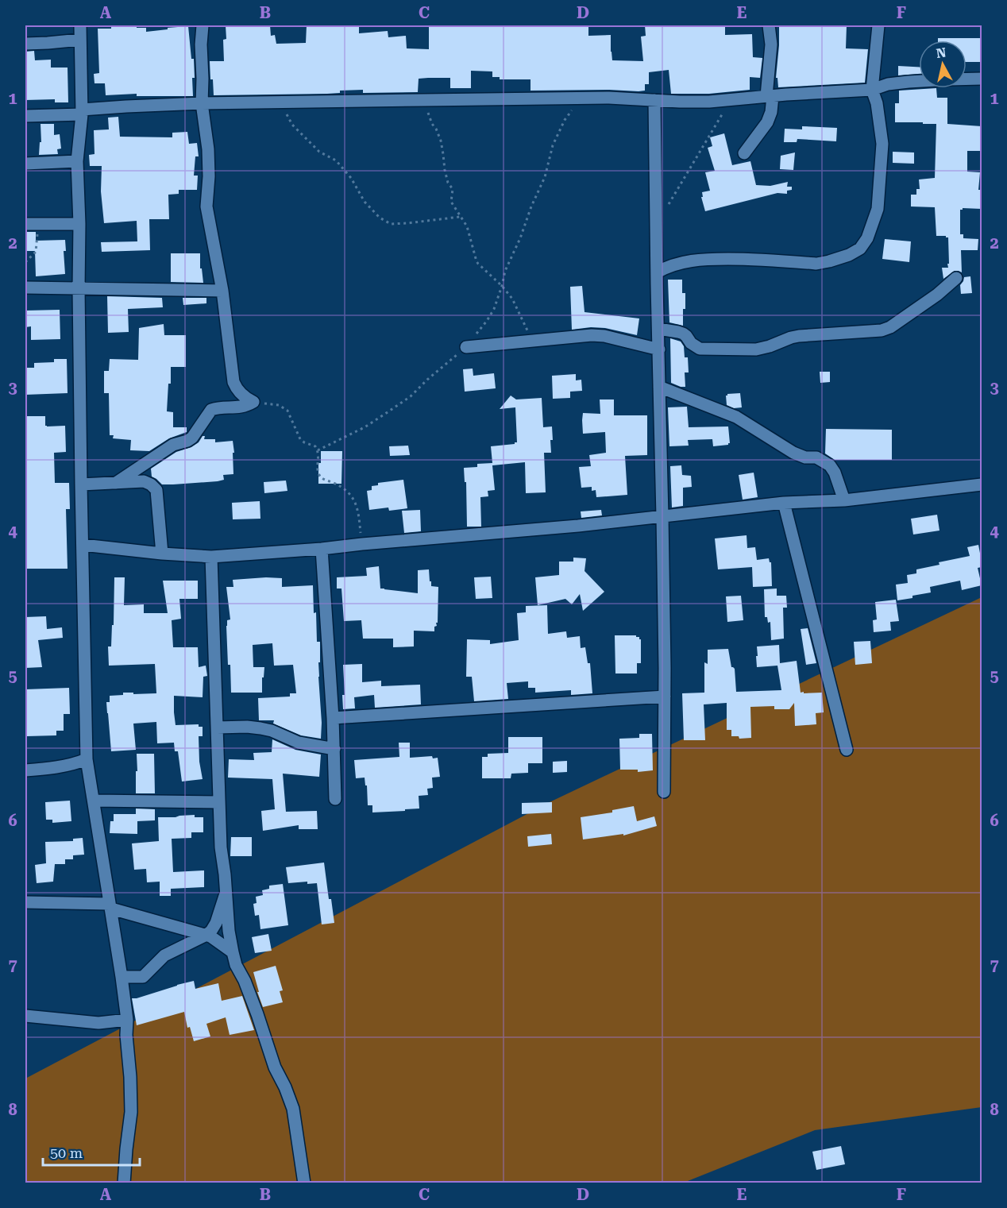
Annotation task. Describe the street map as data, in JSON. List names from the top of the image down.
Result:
{
  "scale_bar": "50 m",
  "north": "top",
  "grid": {
    "columns": [
      "A",
      "B",
      "C",
      "D",
      "E",
      "F"
    ],
    "rows": [
      "1",
      "2",
      "3",
      "4",
      "5",
      "6",
      "7",
      "8"
    ]
  }
}
